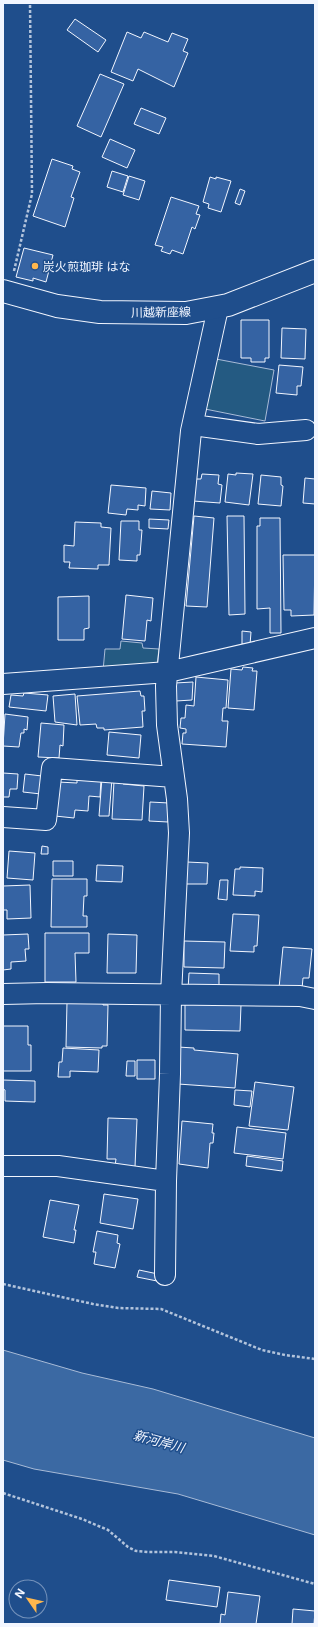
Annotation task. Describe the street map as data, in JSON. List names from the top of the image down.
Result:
{
  "streets": {
    "main road": ["川越新座線"]
  },
  "water": ["新河岸川"],
  "places": ["炭火煎珈琲 はな"],
  "north": "top left"
}
